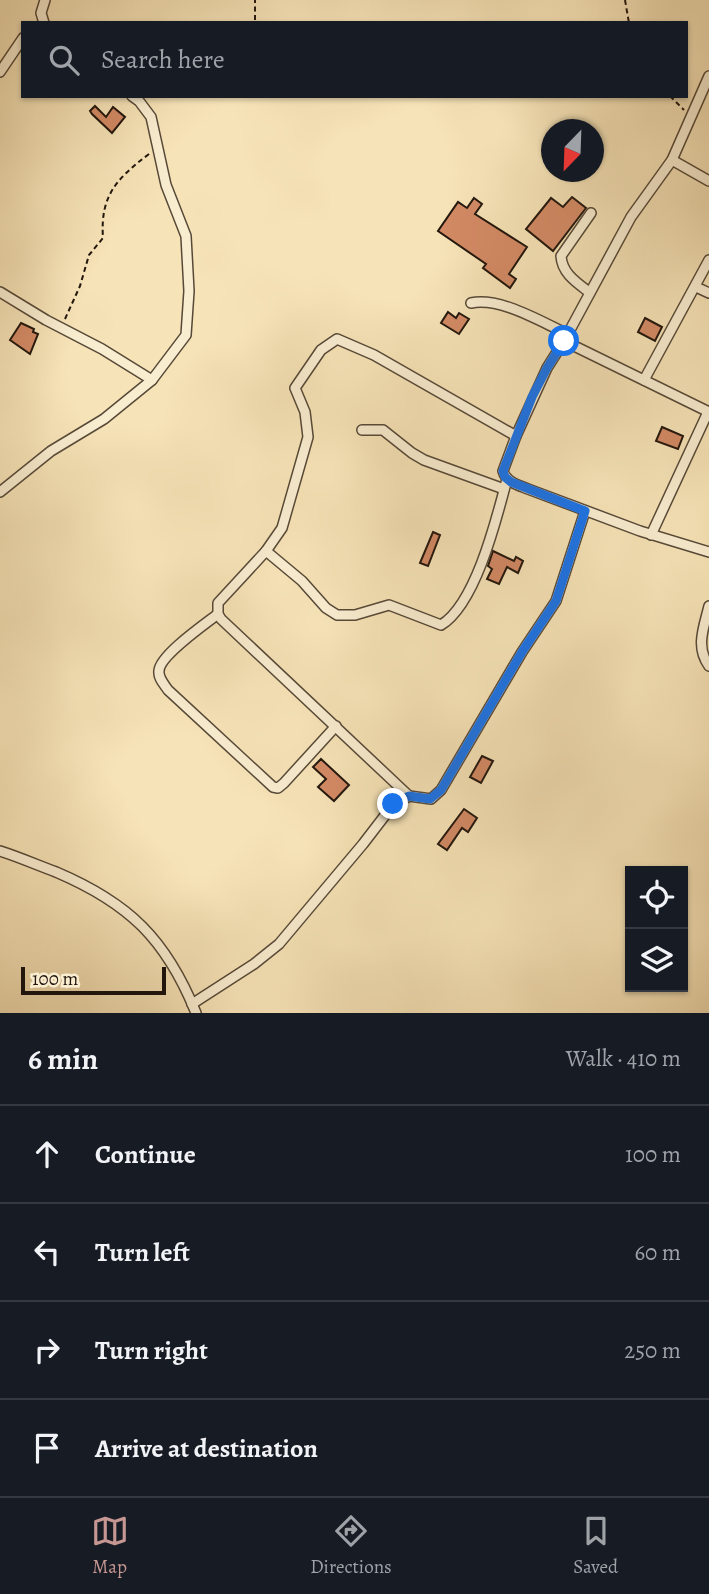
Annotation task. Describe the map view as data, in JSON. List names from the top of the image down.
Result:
{
  "scale_bar": "100 m",
  "north": "bottom left",
  "page": {
    "search": "Search here",
    "scale": "100 m",
    "heading": ["6 min", "Walk · 410 m"],
    "list": [
      ["Continue", "100 m"],
      ["Turn left", "60 m"],
      ["Turn right", "250 m"],
      "Arrive at destination"
    ],
    "nav": ["Map", "Directions", "Saved"]
  }
}
